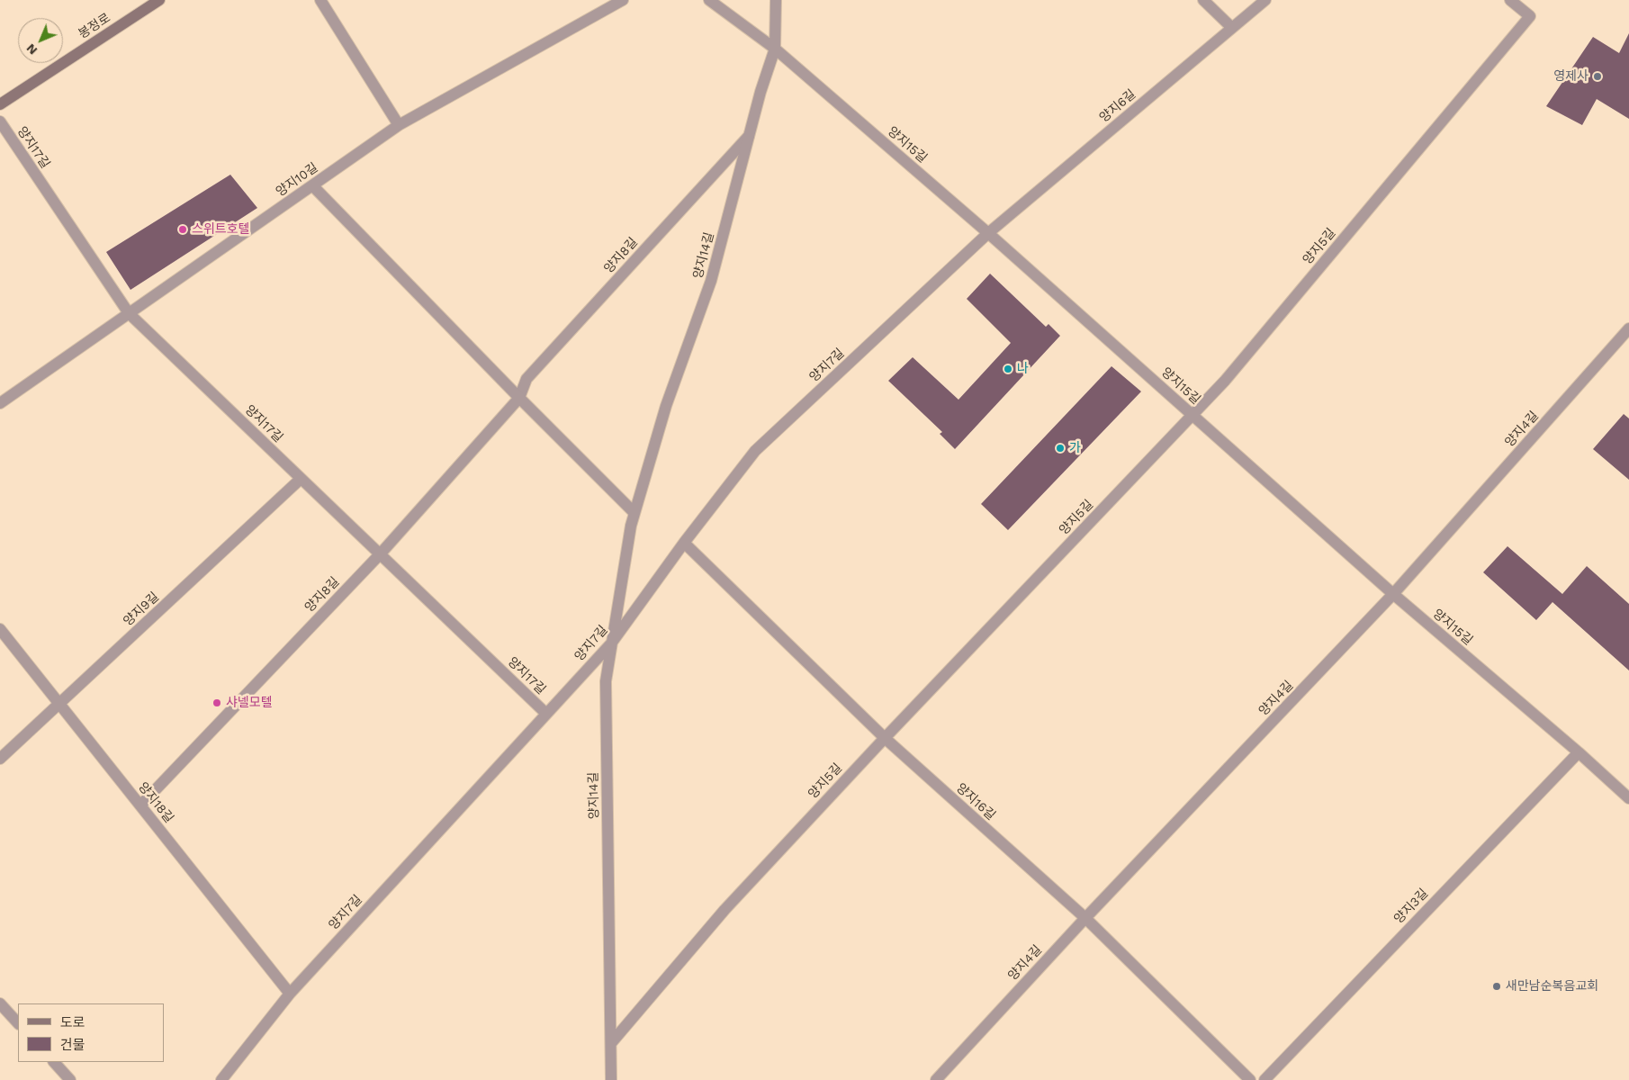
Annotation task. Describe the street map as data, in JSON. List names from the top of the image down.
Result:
{
  "streets": {
    "street": [
      "봉정로",
      "양지6길",
      "양지15길",
      "양지17길",
      "양지10길",
      "양지5길",
      "양지8길",
      "양지14길",
      "양지7길",
      "양지4길",
      "양지9길",
      "양지16길",
      "양지18길",
      "양지3길"
    ]
  },
  "crossings": [
    ["양지6길", "양지15길"],
    ["양지6길", "양지7길"],
    ["양지15길", "양지5길"],
    ["양지15길", "양지14길"],
    ["양지15길", "양지7길"],
    ["양지15길", "양지4길"],
    ["양지15길", "양지3길"],
    ["양지17길", "양지10길"],
    ["양지17길", "양지8길"],
    ["양지17길", "양지7길"],
    ["양지17길", "양지9길"],
    ["양지5길", "양지14길"],
    ["양지5길", "양지16길"],
    ["양지8길", "양지14길"],
    ["양지8길", "양지18길"],
    ["양지14길", "양지7길"],
    ["양지7길", "양지16길"],
    ["양지7길", "양지18길"],
    ["양지4길", "양지16길"],
    ["양지9길", "양지18길"]
  ],
  "places": [
    "영제사",
    "스위트호텔",
    "나",
    "가",
    "샤넬모텔",
    "새만남순복음교회"
  ],
  "legend": ["도로", "건물"],
  "north": "bottom left"
}
